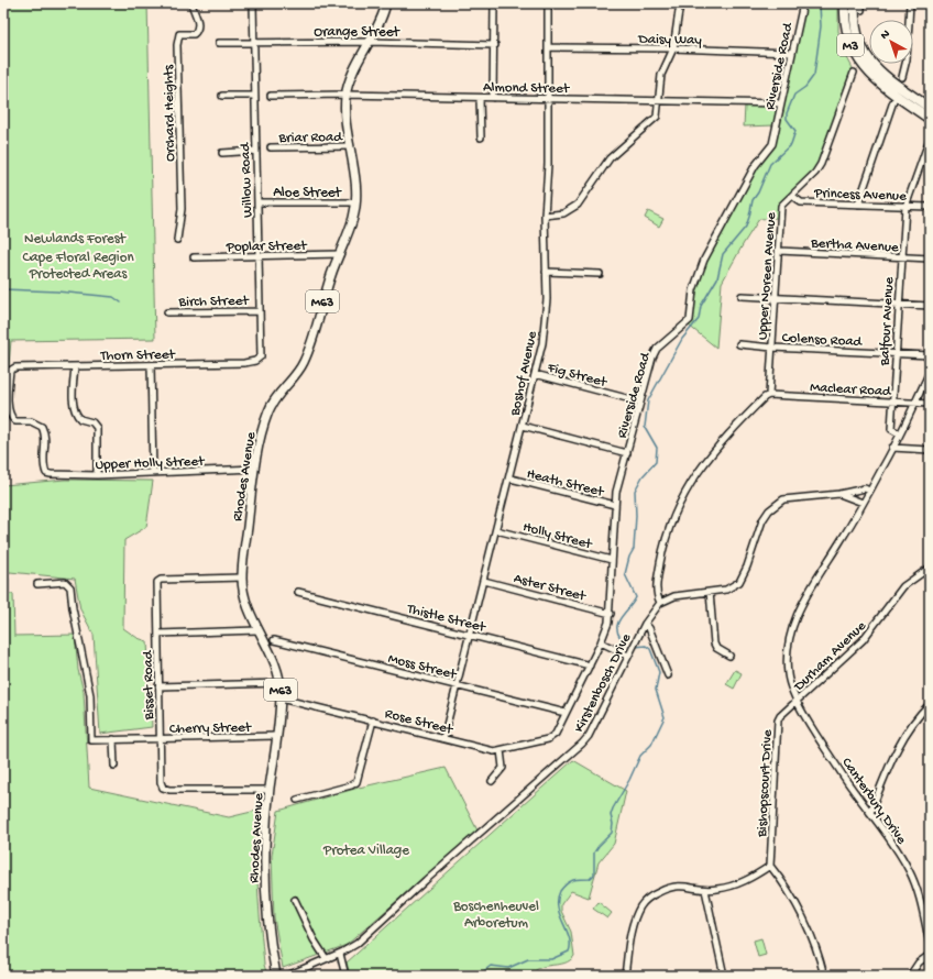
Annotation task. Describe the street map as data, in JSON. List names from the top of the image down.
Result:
{
  "streets": {
    "highway": ["M3"],
    "main road": ["M63", "Rhodes Avenue"],
    "street": [
      "Orange Street",
      "Daisy Way",
      "Riverside Road",
      "Almond Street",
      "Orchard Heights",
      "Briar Road",
      "Willow Road",
      "Aloe Street",
      "Princess Avenue",
      "Bertha Avenue",
      "Poplar Street",
      "Upper Noreen Avenue",
      "Birch Street",
      "Balfour Avenue",
      "Colenso Road",
      "Thorn Street",
      "Boshof Avenue",
      "Fig Street",
      "Maclear Road",
      "Upper Holly Street",
      "Heath Street",
      "Holly Street",
      "Aster Street",
      "Thistle Street",
      "Durham Avenue",
      "Moss Street",
      "Kirstenbosch Drive",
      "Bisset Road",
      "Rose Street",
      "Cherry Street",
      "Bishopscourt Drive",
      "Canterbury Drive"
    ]
  },
  "crossings": [
    ["Orange Street", "Willow Road"],
    ["Orange Street", "Rhodes Avenue"],
    ["Daisy Way", "Riverside Road"],
    ["Daisy Way", "Boshof Avenue"],
    ["Riverside Road", "Almond Street"],
    ["Riverside Road", "Fig Street"],
    ["Riverside Road", "Heath Street"],
    ["Riverside Road", "Holly Street"],
    ["Riverside Road", "Aster Street"],
    ["Riverside Road", "Thistle Street"],
    ["Riverside Road", "Moss Street"],
    ["Riverside Road", "Rose Street"],
    ["Almond Street", "Boshof Avenue"],
    ["Almond Street", "Rhodes Avenue"],
    ["Briar Road", "Rhodes Avenue"],
    ["Willow Road", "Aloe Street"],
    ["Willow Road", "Poplar Street"],
    ["Willow Road", "Birch Street"],
    ["Willow Road", "Thorn Street"],
    ["Aloe Street", "Rhodes Avenue"],
    ["Princess Avenue", "Upper Noreen Avenue"],
    ["Princess Avenue", "Balfour Avenue"],
    ["Bertha Avenue", "Upper Noreen Avenue"],
    ["Bertha Avenue", "Balfour Avenue"],
    ["Poplar Street", "Rhodes Avenue"],
    ["Upper Noreen Avenue", "Colenso Road"],
    ["Upper Noreen Avenue", "Maclear Road"],
    ["Balfour Avenue", "Colenso Road"],
    ["Balfour Avenue", "Maclear Road"],
    ["Thorn Street", "Upper Holly Street"],
    ["Boshof Avenue", "Fig Street"],
    ["Boshof Avenue", "Heath Street"],
    ["Boshof Avenue", "Holly Street"],
    ["Boshof Avenue", "Aster Street"],
    ["Boshof Avenue", "Thistle Street"],
    ["Boshof Avenue", "Moss Street"],
    ["Boshof Avenue", "Rose Street"],
    ["Upper Holly Street", "Rhodes Avenue"],
    ["Rhodes Avenue", "Bisset Road"],
    ["Rhodes Avenue", "Rose Street"],
    ["Rhodes Avenue", "Cherry Street"],
    ["Durham Avenue", "Bishopscourt Drive"],
    ["Durham Avenue", "Canterbury Drive"],
    ["Bisset Road", "Cherry Street"],
    ["Bishopscourt Drive", "Canterbury Drive"]
  ],
  "parks": [
    "Newlands Forest",
    "Cape Floral Region Protected Areas",
    "Protea Village",
    "Boschenheuvel Arboretum"
  ],
  "north": "top left"
}
